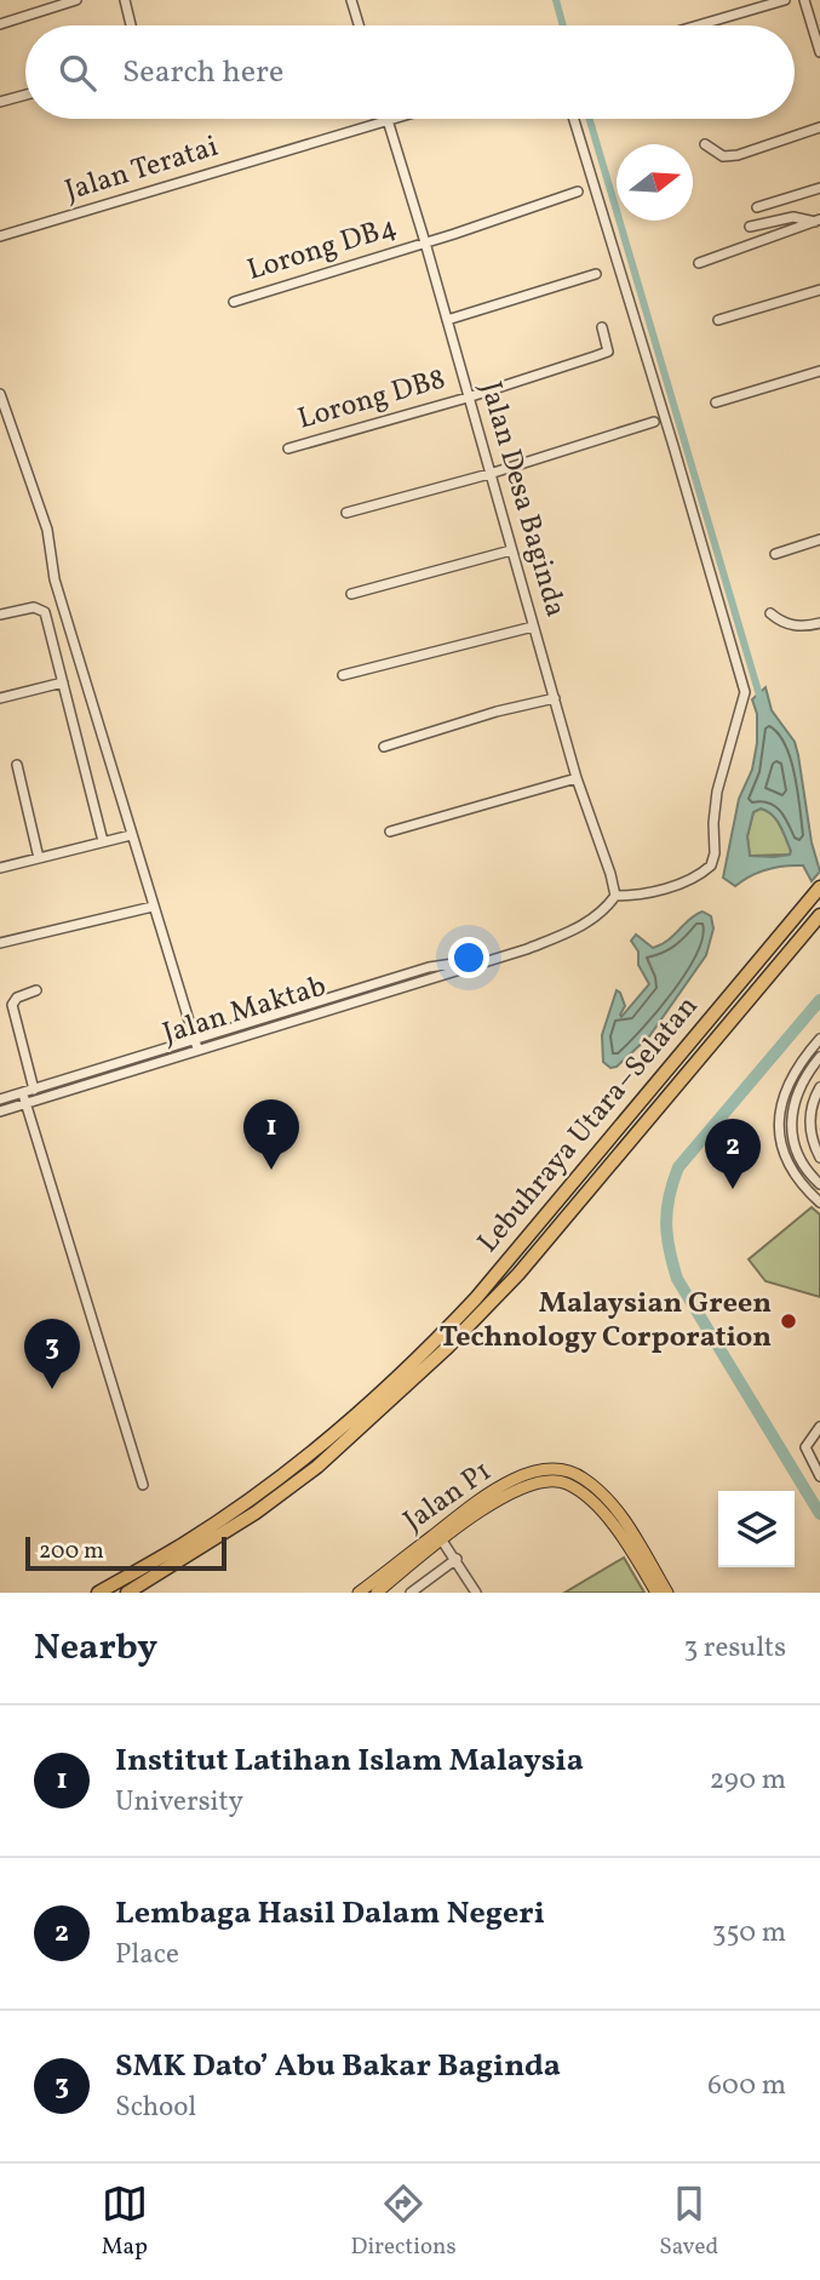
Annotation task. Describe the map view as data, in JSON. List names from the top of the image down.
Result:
{
  "streets": {
    "highway": ["Lebuhraya Utara–Selatan"],
    "main road": ["Jalan P1"],
    "street": [
      "Jalan Teratai",
      "Lorong DB4",
      "Lorong DB8",
      "Jalan Desa Baginda",
      "Jalan Maktab"
    ]
  },
  "crossings": [
    ["Jalan Teratai", "Jalan Desa Baginda"],
    ["Lorong DB4", "Jalan Desa Baginda"],
    ["Lorong DB8", "Jalan Desa Baginda"],
    ["Jalan Desa Baginda", "Jalan Maktab"]
  ],
  "places": ["Malaysian Green Technology Corporation"],
  "scale_bar": "200 m",
  "north": "right",
  "page": {
    "search": "Search here",
    "pins": ["1", "2", "3"],
    "scale": "200 m",
    "heading": ["Nearby", "3 results"],
    "list": [
      {
        "mark": "1",
        "name": "Institut Latihan Islam Malaysia",
        "note": "University",
        "value": "290 m"
      },
      {
        "mark": "2",
        "name": "Lembaga Hasil Dalam Negeri",
        "note": "Place",
        "value": "350 m"
      },
      {
        "mark": "3",
        "name": "SMK Dato’ Abu Bakar Baginda",
        "note": "School",
        "value": "600 m"
      }
    ],
    "nav": ["Map", "Directions", "Saved"]
  }
}
